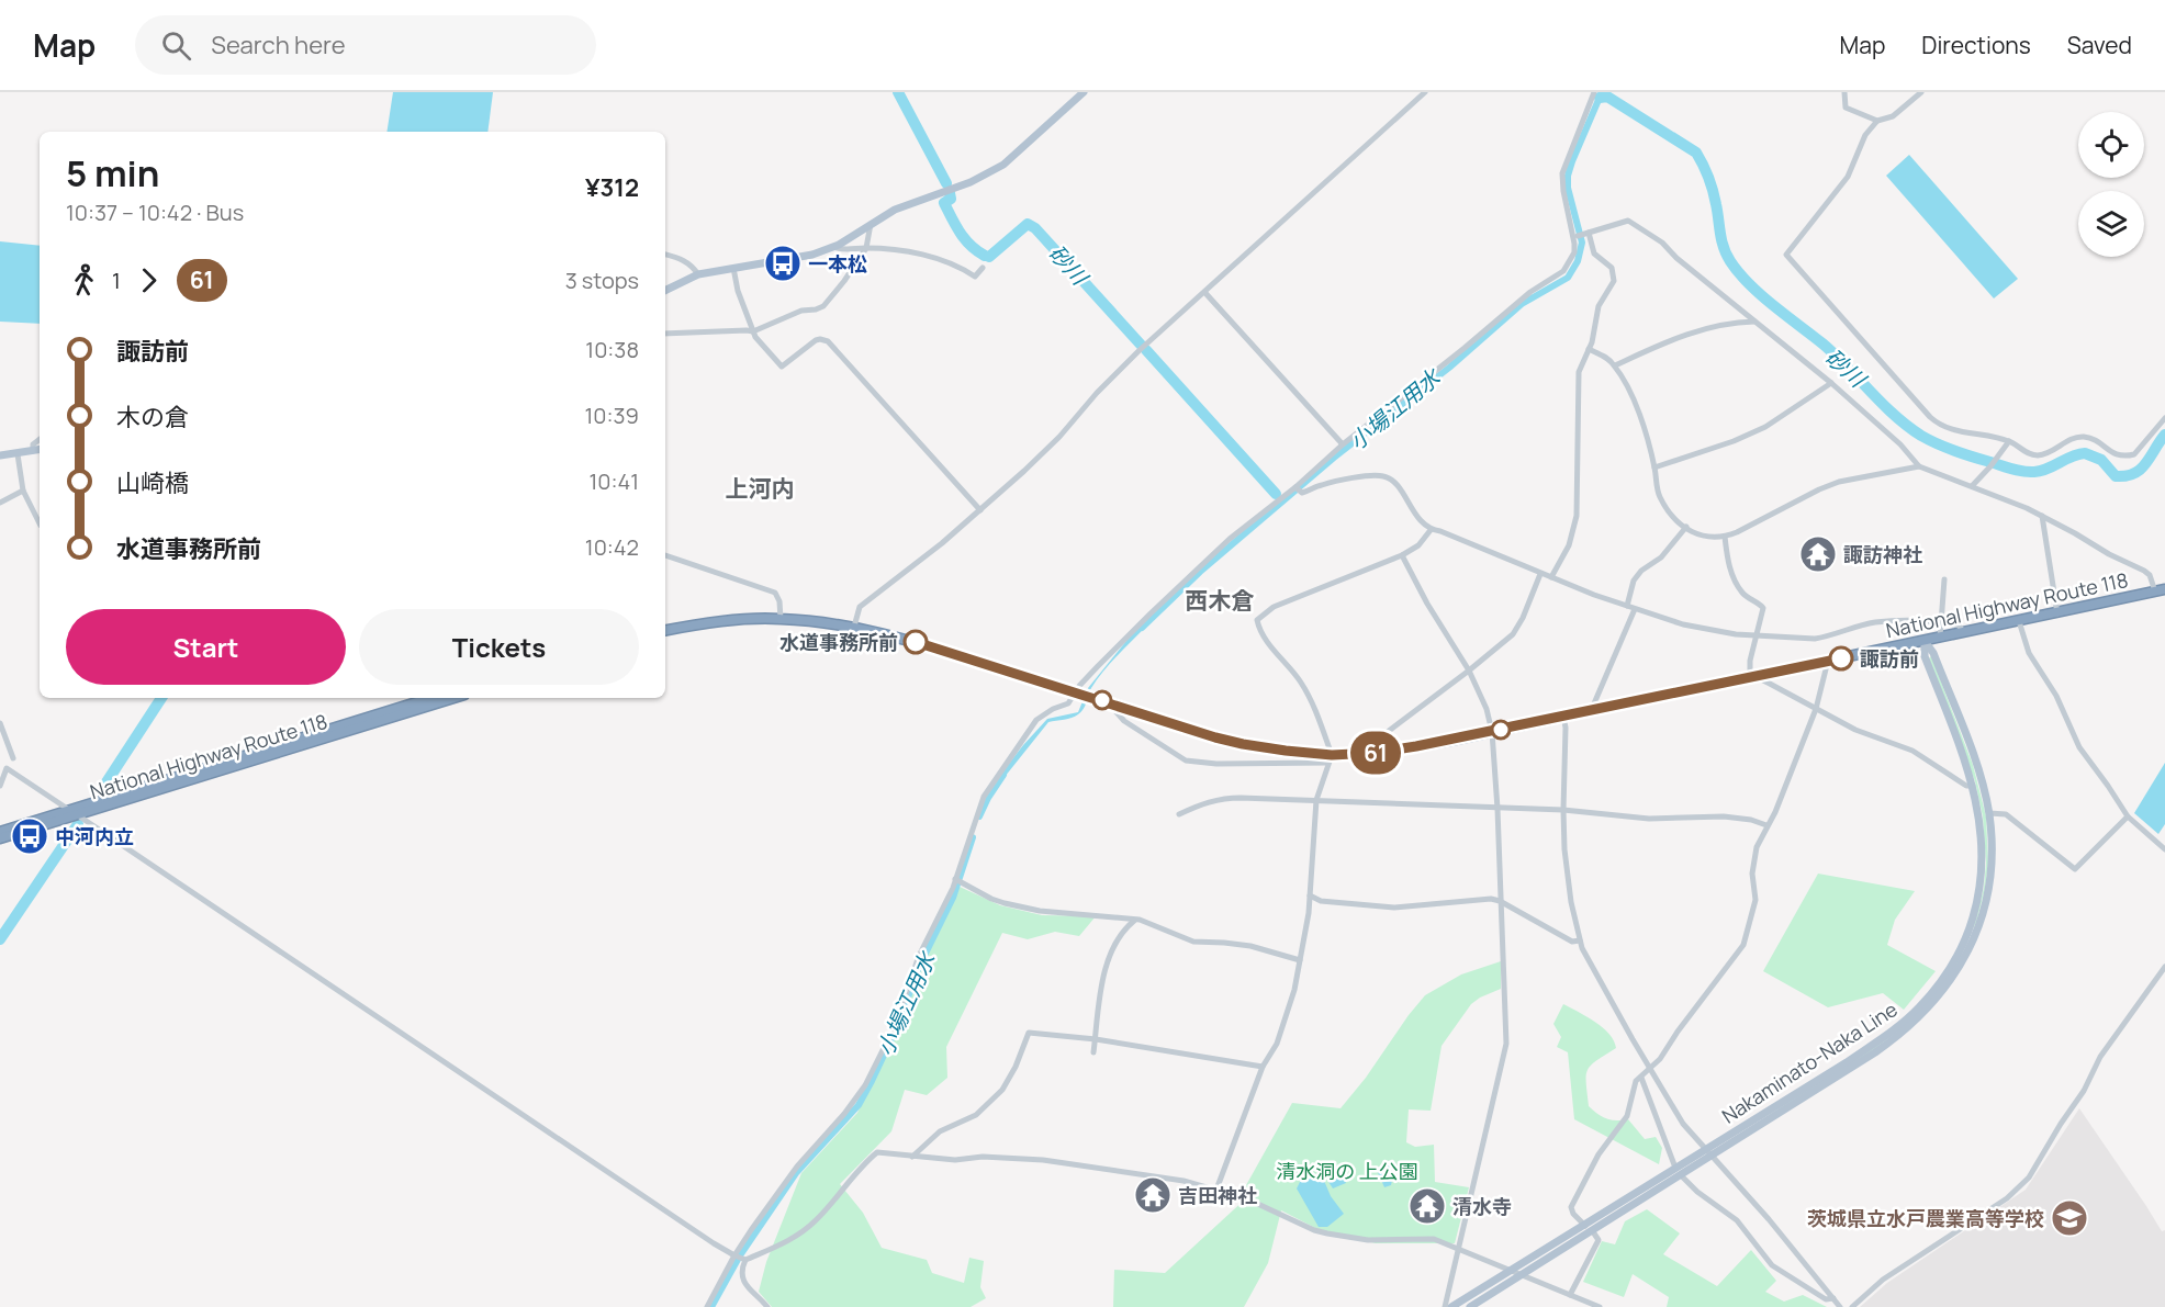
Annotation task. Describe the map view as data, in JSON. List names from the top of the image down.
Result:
{
  "streets": {
    "highway": ["National Highway Route 118"],
    "main road": ["Nakaminato-Naka Line"]
  },
  "crossings": [
    ["National Highway Route 118", "Nakaminato-Naka Line"]
  ],
  "districts": ["上河内", "西木倉"],
  "water": ["砂川", "小場江用水"],
  "parks": ["清水洞の 上公園"],
  "places": {
    "bus stop": ["一本松", "中河内立"],
    "temple": ["諏訪神社", "吉田神社", "清水寺"],
    "other": ["水道事務所前", "諏訪前"],
    "school or university": ["茨城県立水戸農業高等学校"]
  },
  "lines": ["bus line 61"],
  "page": {
    "header": "Map",
    "search": "Search here",
    "nav": ["Map", "Directions", "Saved"],
    "on_map": "61",
    "heading": ["5 min", "10:37 – 10:42 · Bus", "¥312"],
    "legs": ["1", "61", "3 stops"],
    "list": [
      {
        "name": "諏訪前",
        "value": "10:38"
      },
      {
        "name": "木の倉",
        "value": "10:39"
      },
      {
        "name": "山崎橋",
        "value": "10:41"
      },
      {
        "name": "水道事務所前",
        "value": "10:42"
      }
    ],
    "buttons": ["Start", "Tickets"]
  }
}
